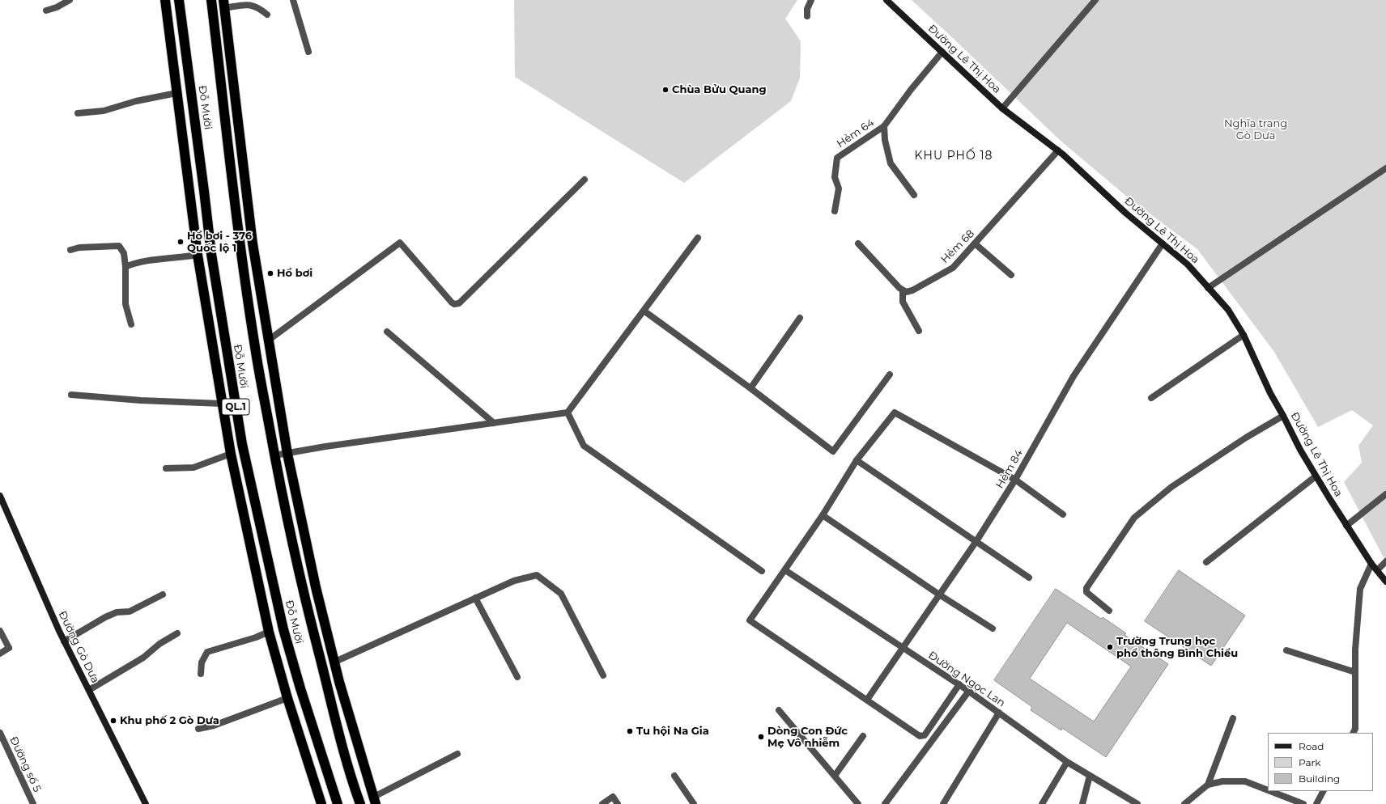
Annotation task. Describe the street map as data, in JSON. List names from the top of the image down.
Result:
{
  "streets": {
    "highway": ["Đỗ Mười", "QL.1"],
    "street": [
      "Đường Lê Thị Hoa",
      "Hẻm 64",
      "Hẻm 68",
      "Hẻm 84",
      "Đường Gò Dưa",
      "Đường Ngọc Lan",
      "Đường số 5"
    ]
  },
  "crossings": [
    ["Đường Lê Thị Hoa", "Hẻm 64"],
    ["Đường Lê Thị Hoa", "Hẻm 68"],
    ["Đường Lê Thị Hoa", "Hẻm 84"],
    ["Hẻm 84", "Đường Ngọc Lan"]
  ],
  "districts": ["KHU PHỐ 18"],
  "parks": ["Nghĩa trang Gò Dưa"],
  "places": [
    "Chùa Bửu Quang",
    "Hồ bơi - 376 Quốc lộ 1",
    "Hồ bơi",
    "Trường Trung học phổ thông Bình Chiểu",
    "Khu phố 2 Gò Dưa",
    "Tu hội Na Gia",
    "Dòng Con Đức Mẹ Vô nhiễm"
  ],
  "legend": ["Road", "Park", "Building"]
}
